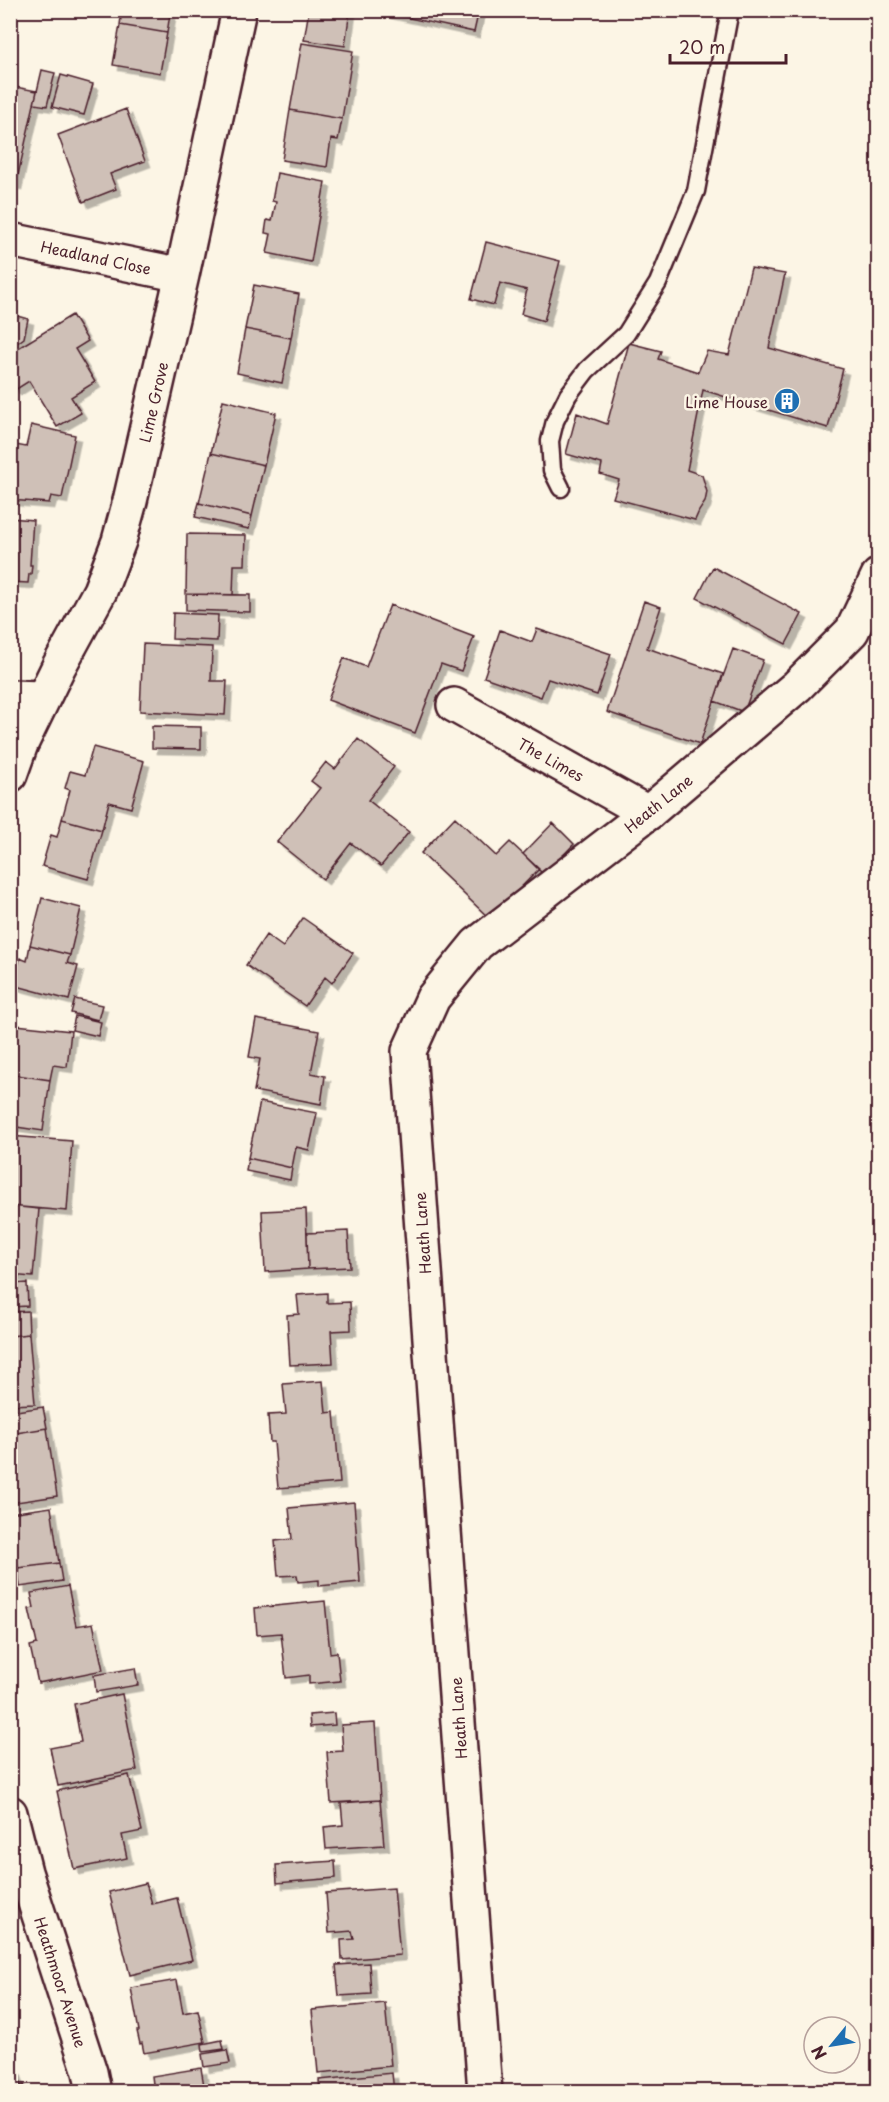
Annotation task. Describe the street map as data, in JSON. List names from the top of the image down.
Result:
{
  "streets": {
    "street": [
      "Headland Close",
      "Lime Grove",
      "The Limes",
      "Heath Lane",
      "Heathmoor Avenue"
    ]
  },
  "crossings": [
    ["Headland Close", "Lime Grove"],
    ["The Limes", "Heath Lane"]
  ],
  "places": {
    "building": ["Lime House"]
  },
  "scale_bar": "20 m",
  "north": "bottom left"
}
